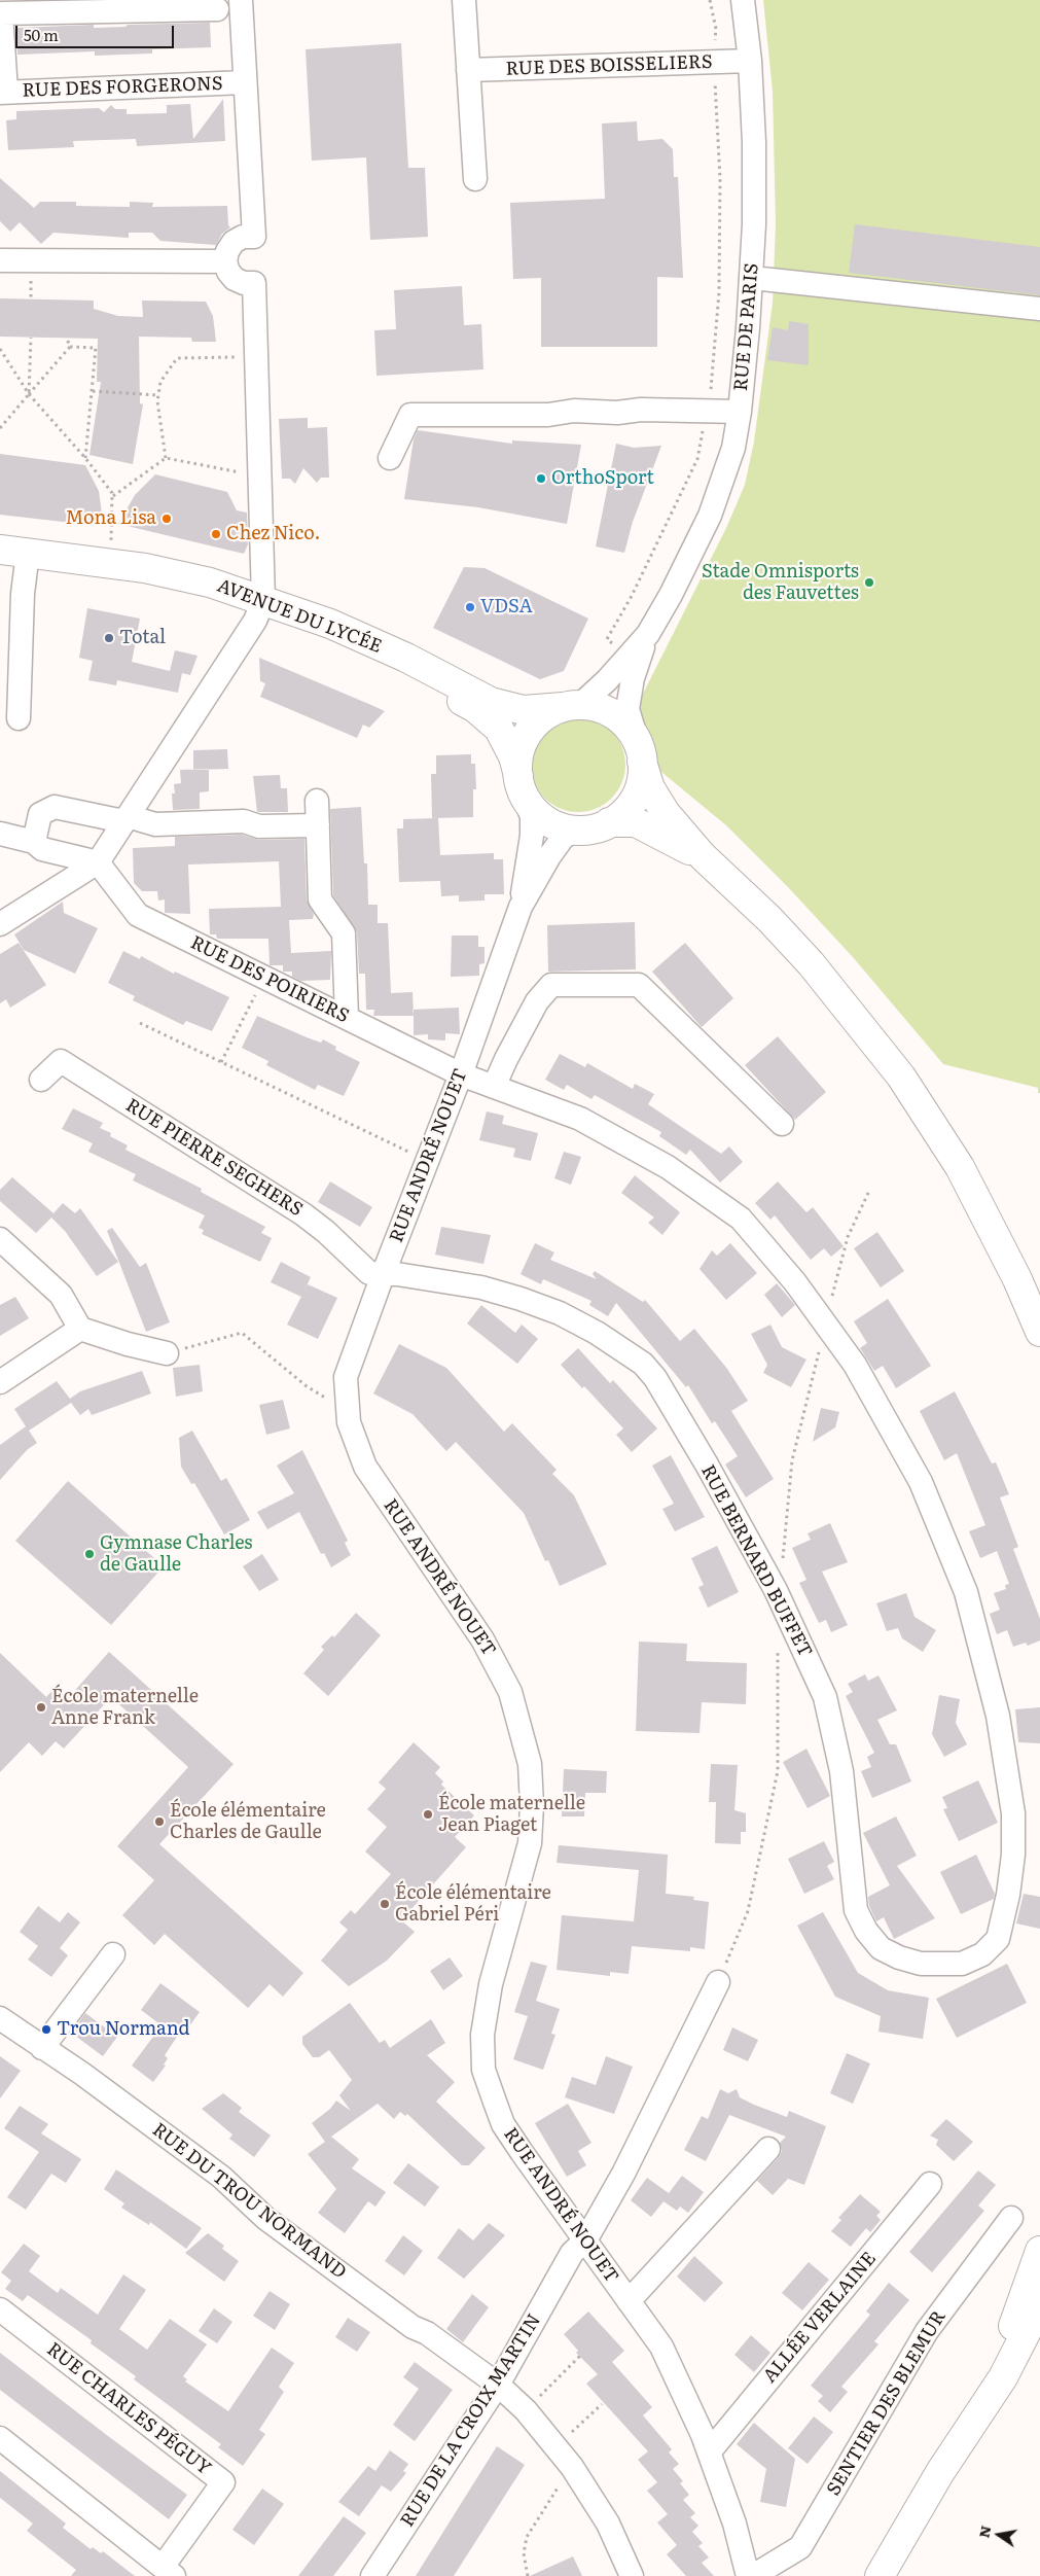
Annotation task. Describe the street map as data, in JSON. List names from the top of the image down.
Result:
{
  "streets": {
    "main road": ["AVENUE DU LYCÉE"],
    "street": [
      "RUE DES BOISSELIERS",
      "RUE DES FORGERONS",
      "RUE DE PARIS",
      "RUE DES POIRIERS",
      "RUE ANDRÉ NOUET",
      "RUE PIERRE SEGHERS",
      "RUE BERNARD BUFFET",
      "RUE DU TROU NORMAND",
      "ALLÉE VERLAINE",
      "SENTIER DES BLEMUR",
      "RUE CHARLES PÉGUY",
      "RUE DE LA CROIX MARTIN"
    ]
  },
  "crossings": [
    ["RUE DES BOISSELIERS", "RUE DE PARIS"],
    ["RUE DE PARIS", "AVENUE DU LYCÉE"],
    ["RUE DE PARIS", "RUE ANDRÉ NOUET"],
    ["AVENUE DU LYCÉE", "RUE ANDRÉ NOUET"],
    ["RUE DES POIRIERS", "RUE ANDRÉ NOUET"],
    ["RUE DES POIRIERS", "RUE BERNARD BUFFET"],
    ["RUE ANDRÉ NOUET", "RUE PIERRE SEGHERS"],
    ["RUE ANDRÉ NOUET", "RUE BERNARD BUFFET"],
    ["RUE ANDRÉ NOUET", "ALLÉE VERLAINE"],
    ["RUE ANDRÉ NOUET", "RUE DE LA CROIX MARTIN"],
    ["RUE PIERRE SEGHERS", "RUE BERNARD BUFFET"],
    ["RUE DU TROU NORMAND", "RUE DE LA CROIX MARTIN"]
  ],
  "places": [
    "OrthoSport",
    "Mona Lisa",
    "Chez Nico.",
    "Stade Omnisports des Fauvettes",
    "VDSA",
    "Total",
    "Gymnase Charles de Gaulle",
    "École maternelle Anne Frank",
    "École maternelle Jean Piaget",
    "École élémentaire Charles de Gaulle",
    "École élémentaire Gabriel Péri",
    "Trou Normand"
  ],
  "scale_bar": "50 m",
  "north": "left"
}
